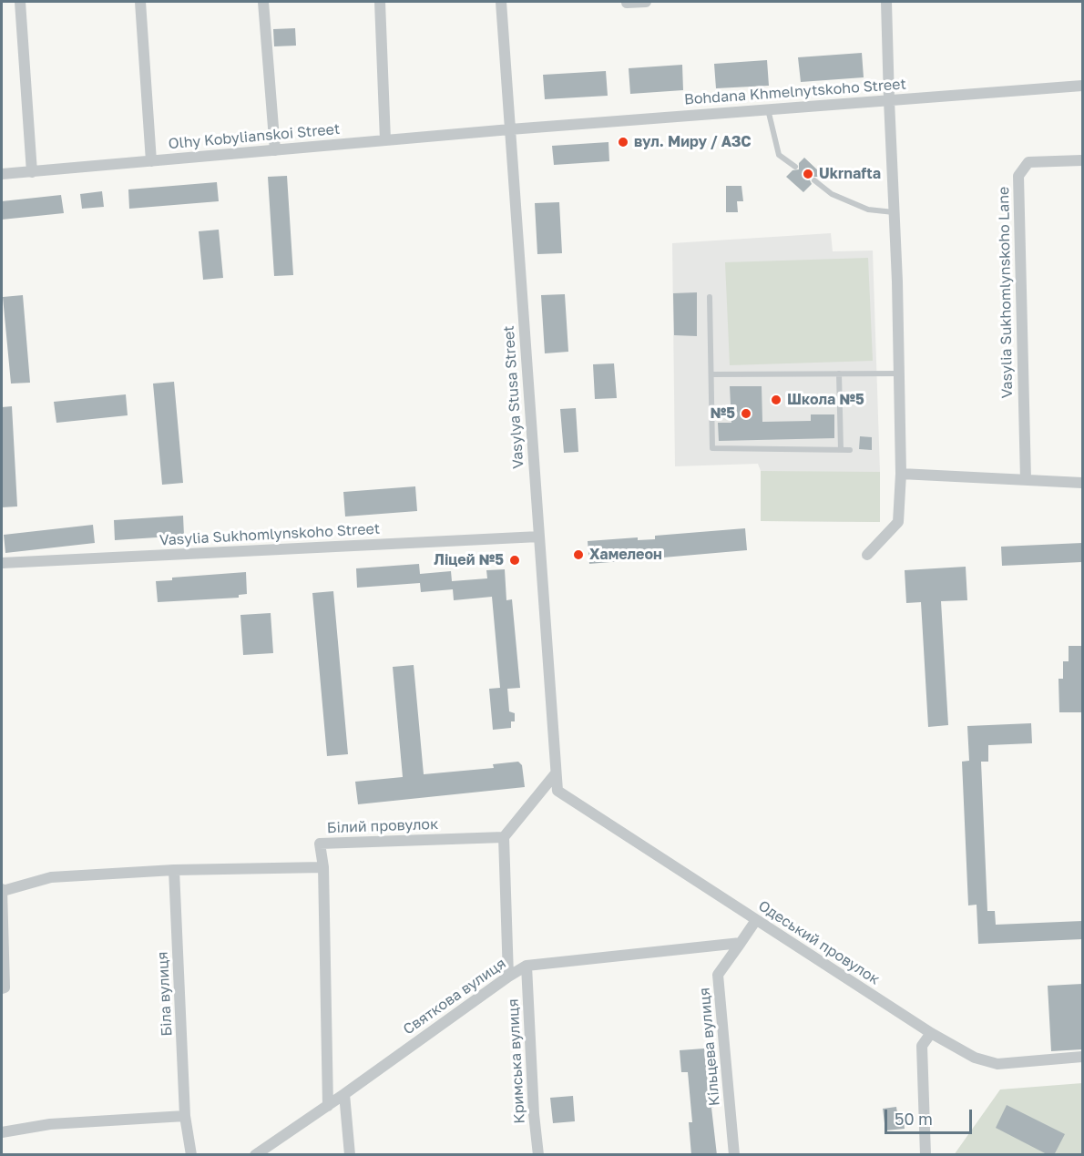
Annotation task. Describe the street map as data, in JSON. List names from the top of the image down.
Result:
{
  "streets": {
    "street": [
      "Bohdana Khmelnytskoho Street",
      "Olhy Kobylianskoi Street",
      "Vasylia Sukhomlynskoho Lane",
      "Vasylya Stusa Street",
      "Vasylia Sukhomlynskoho Street",
      "Білий провулок",
      "Одеський провулок",
      "Біла вулиця",
      "Святкова вулиця",
      "Кільцева вулиця",
      "Кримська вулиця"
    ]
  },
  "crossings": [
    ["Bohdana Khmelnytskoho Street", "Olhy Kobylianskoi Street"],
    ["Bohdana Khmelnytskoho Street", "Vasylya Stusa Street"],
    ["Olhy Kobylianskoi Street", "Vasylya Stusa Street"],
    ["Vasylya Stusa Street", "Vasylia Sukhomlynskoho Street"],
    ["Vasylya Stusa Street", "Одеський провулок"],
    ["Білий провулок", "Святкова вулиця"],
    ["Святкова вулиця", "Кільцева вулиця"],
    ["Святкова вулиця", "Кримська вулиця"]
  ],
  "places": [
    "вул. Миру / АЗС",
    "Ukrnafta",
    "Школа №5",
    "№5",
    "Хамелеон",
    "Ліцей №5"
  ],
  "scale_bar": "50 m"
}
